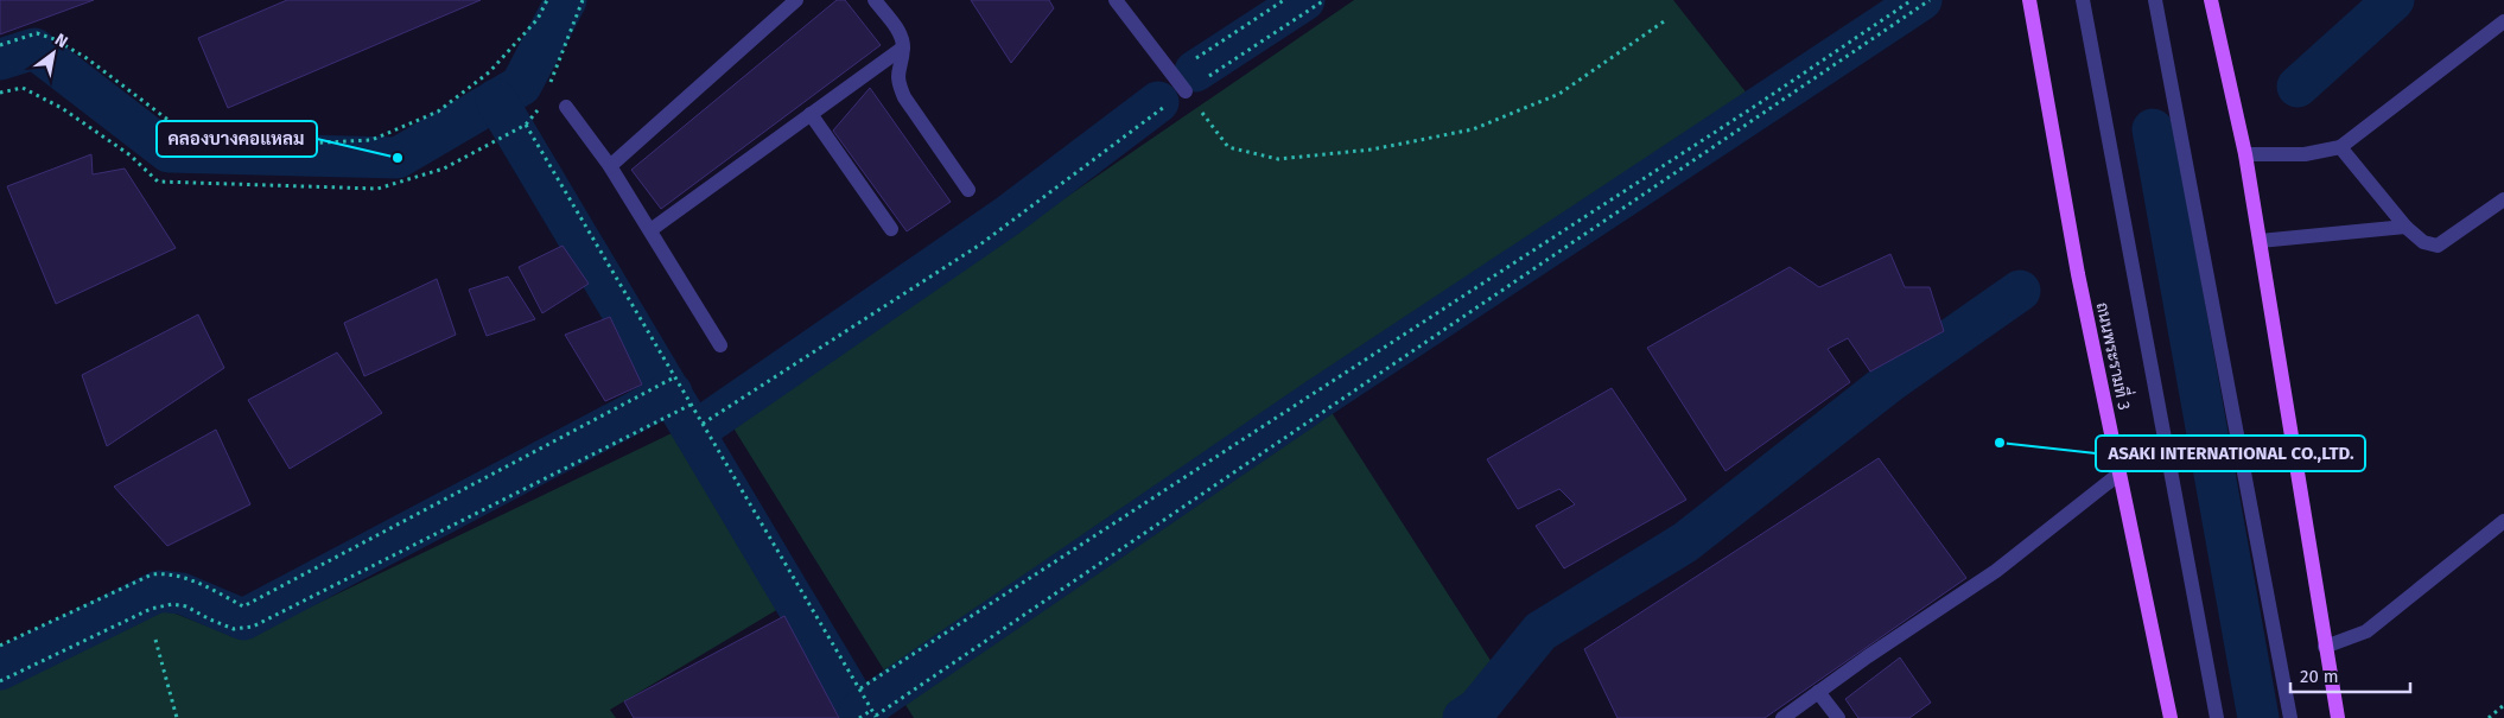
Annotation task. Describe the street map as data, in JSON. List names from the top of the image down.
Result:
{
  "streets": {
    "main road": ["ถนนพระรามที่ 3"]
  },
  "places": ["คลองบางคอแหลม", "ASAKI INTERNATIONAL CO.,LTD."],
  "scale_bar": "20 m",
  "north": "top right"
}
